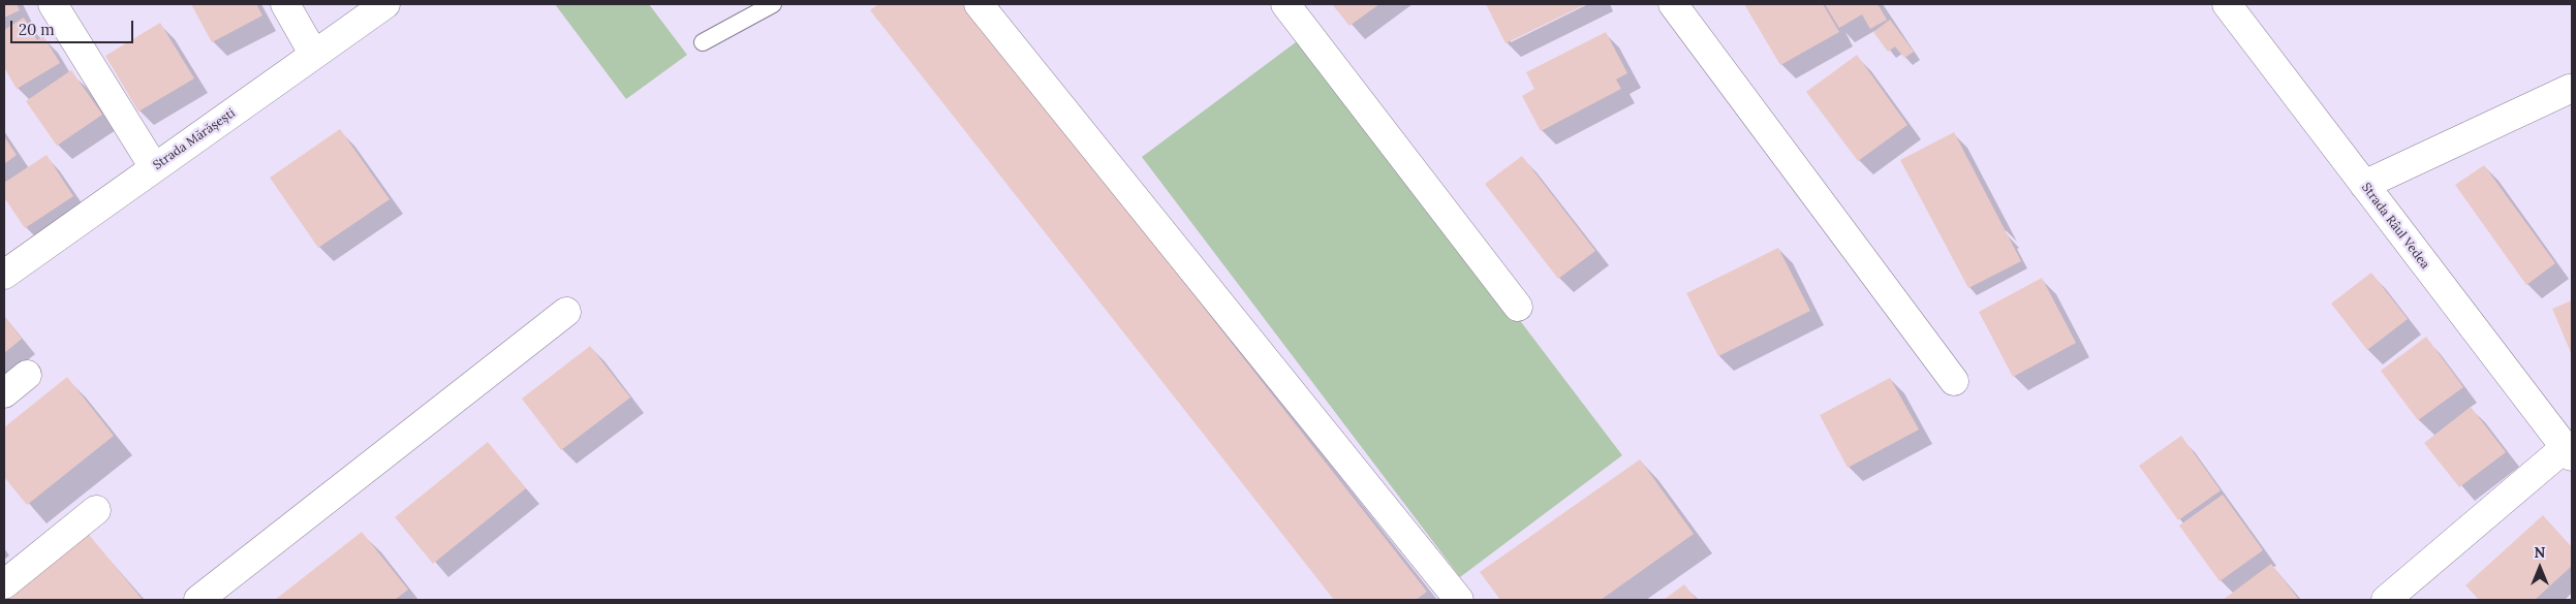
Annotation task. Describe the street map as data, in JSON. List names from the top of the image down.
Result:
{
  "streets": {
    "street": ["Strada Mărășești", "Strada Râul Vedea"]
  },
  "scale_bar": "20 m",
  "north": "top"
}
